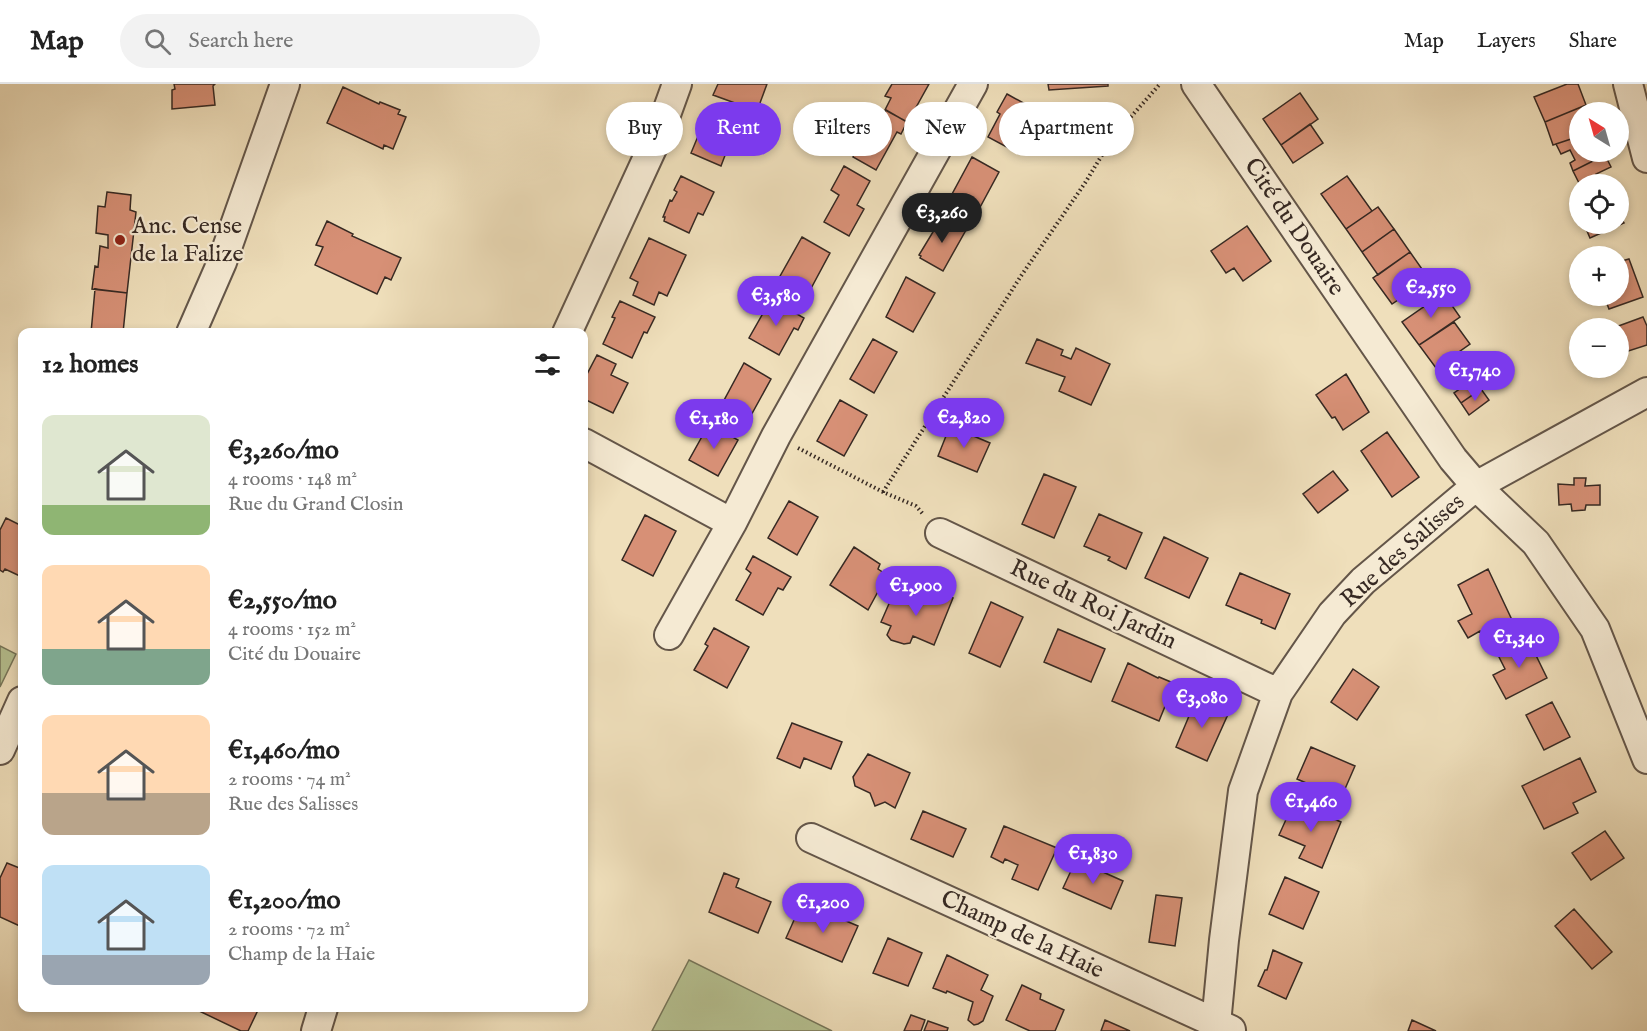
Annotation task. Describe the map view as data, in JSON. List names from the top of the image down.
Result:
{
  "streets": {
    "street": [
      "Cité du Douaire",
      "Rue des Salisses",
      "Rue du Roi Jardin",
      "Champ de la Haie"
    ]
  },
  "crossings": [
    ["Cité du Douaire", "Rue des Salisses"],
    ["Rue des Salisses", "Rue du Roi Jardin"],
    ["Rue des Salisses", "Champ de la Haie"]
  ],
  "places": ["Anc. Cense de la Falize"],
  "north": "top left",
  "page": {
    "header": "Map",
    "search": "Search here",
    "nav": ["Map", "Layers", "Share"],
    "map_buttons": ["+", "−"],
    "chip": [
      "Buy",
      "Rent",
      "Filters",
      "New",
      "Apartment"
    ],
    "price": [
      "€3,260",
      "€2,550",
      "€3,580",
      "€1,740",
      "€2,820",
      "€1,180",
      "€1,900",
      "€1,340",
      "€3,080",
      "€1,460",
      "€1,830",
      "€1,200"
    ],
    "heading": "12 homes",
    "list": [
      {
        "name": "€3,260/mo",
        "note": "4 rooms · 148 m² · Rue du Grand Closin"
      },
      {
        "name": "€2,550/mo",
        "note": "4 rooms · 152 m² · Cité du Douaire"
      },
      {
        "name": "€1,460/mo",
        "note": "2 rooms · 74 m² · Rue des Salisses"
      },
      {
        "name": "€1,200/mo",
        "note": "2 rooms · 72 m² · Champ de la Haie"
      }
    ]
  }
}
